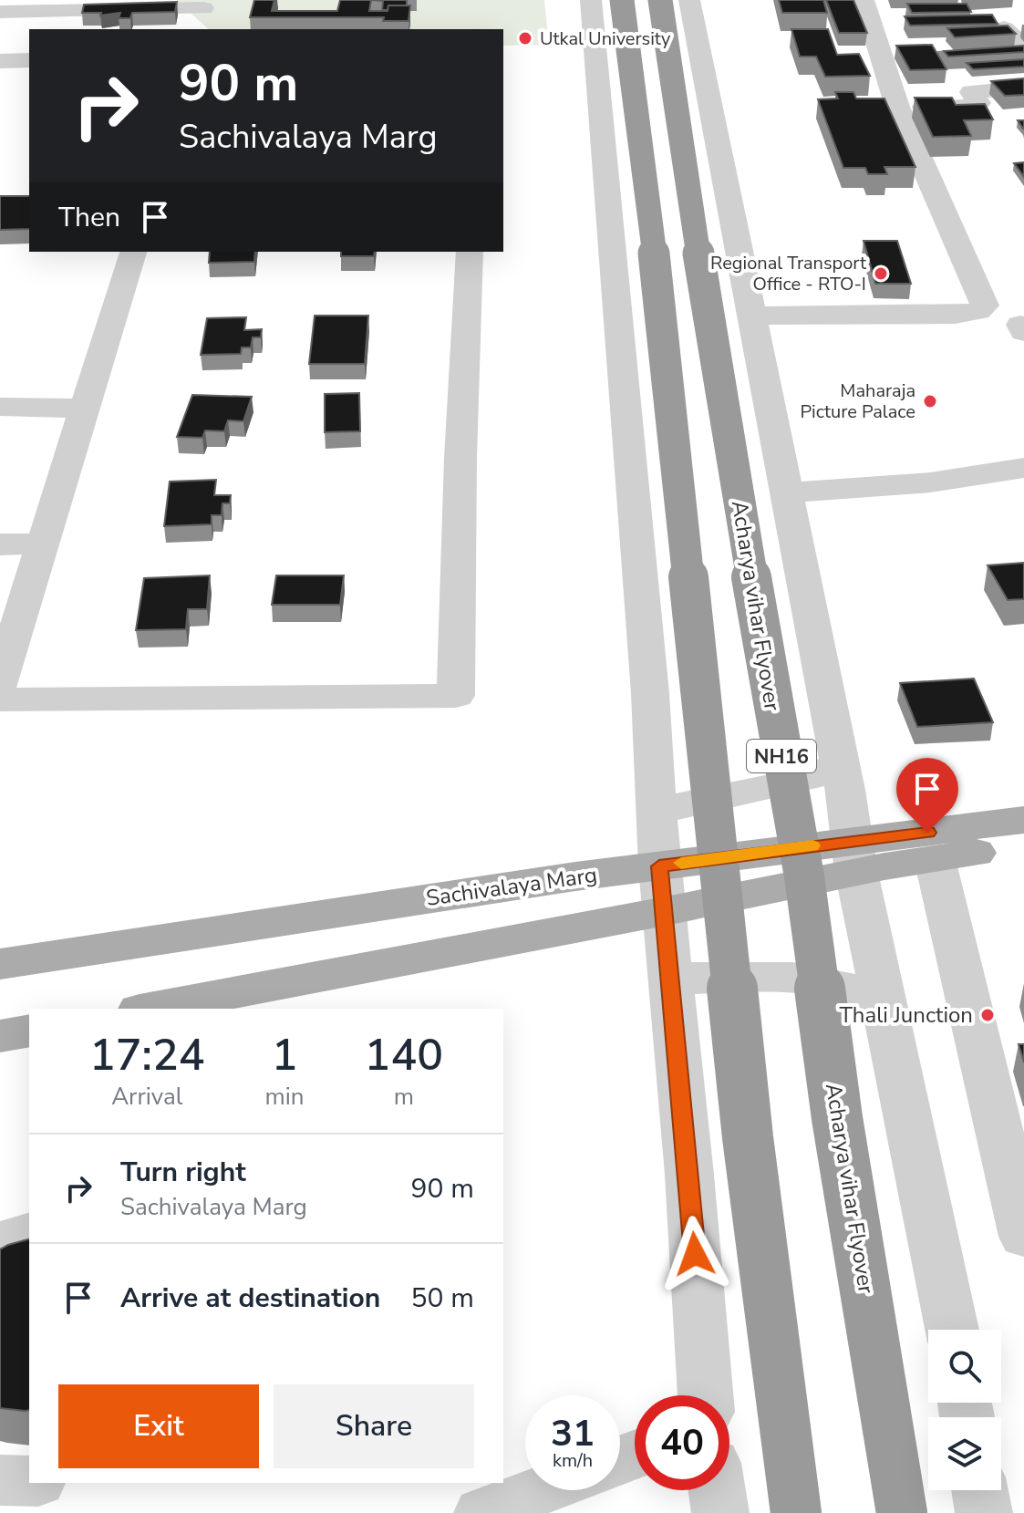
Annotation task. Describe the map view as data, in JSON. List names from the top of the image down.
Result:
{
  "streets": {
    "highway": ["Acharya vihar Flyover", "NH16"],
    "main road": ["Sachivalaya Marg"]
  },
  "places": [
    "Utkal University",
    "Regional Transport Office - RTO-I",
    "Maharaja Picture Palace",
    "Thali Junction"
  ],
  "page": {
    "turn": ["90 m", "Sachivalaya Marg"],
    "then": "Then",
    "eta": [
      "17:24",
      "Arrival",
      "1",
      "min",
      "140",
      "m"
    ],
    "list": [
      {
        "name": "Turn right",
        "note": "Sachivalaya Marg",
        "value": "90 m"
      },
      {
        "name": "Arrive at destination",
        "value": "50 m"
      }
    ],
    "buttons": ["Exit", "Share"],
    "speed": "31 km/h",
    "limit": "40"
  }
}
